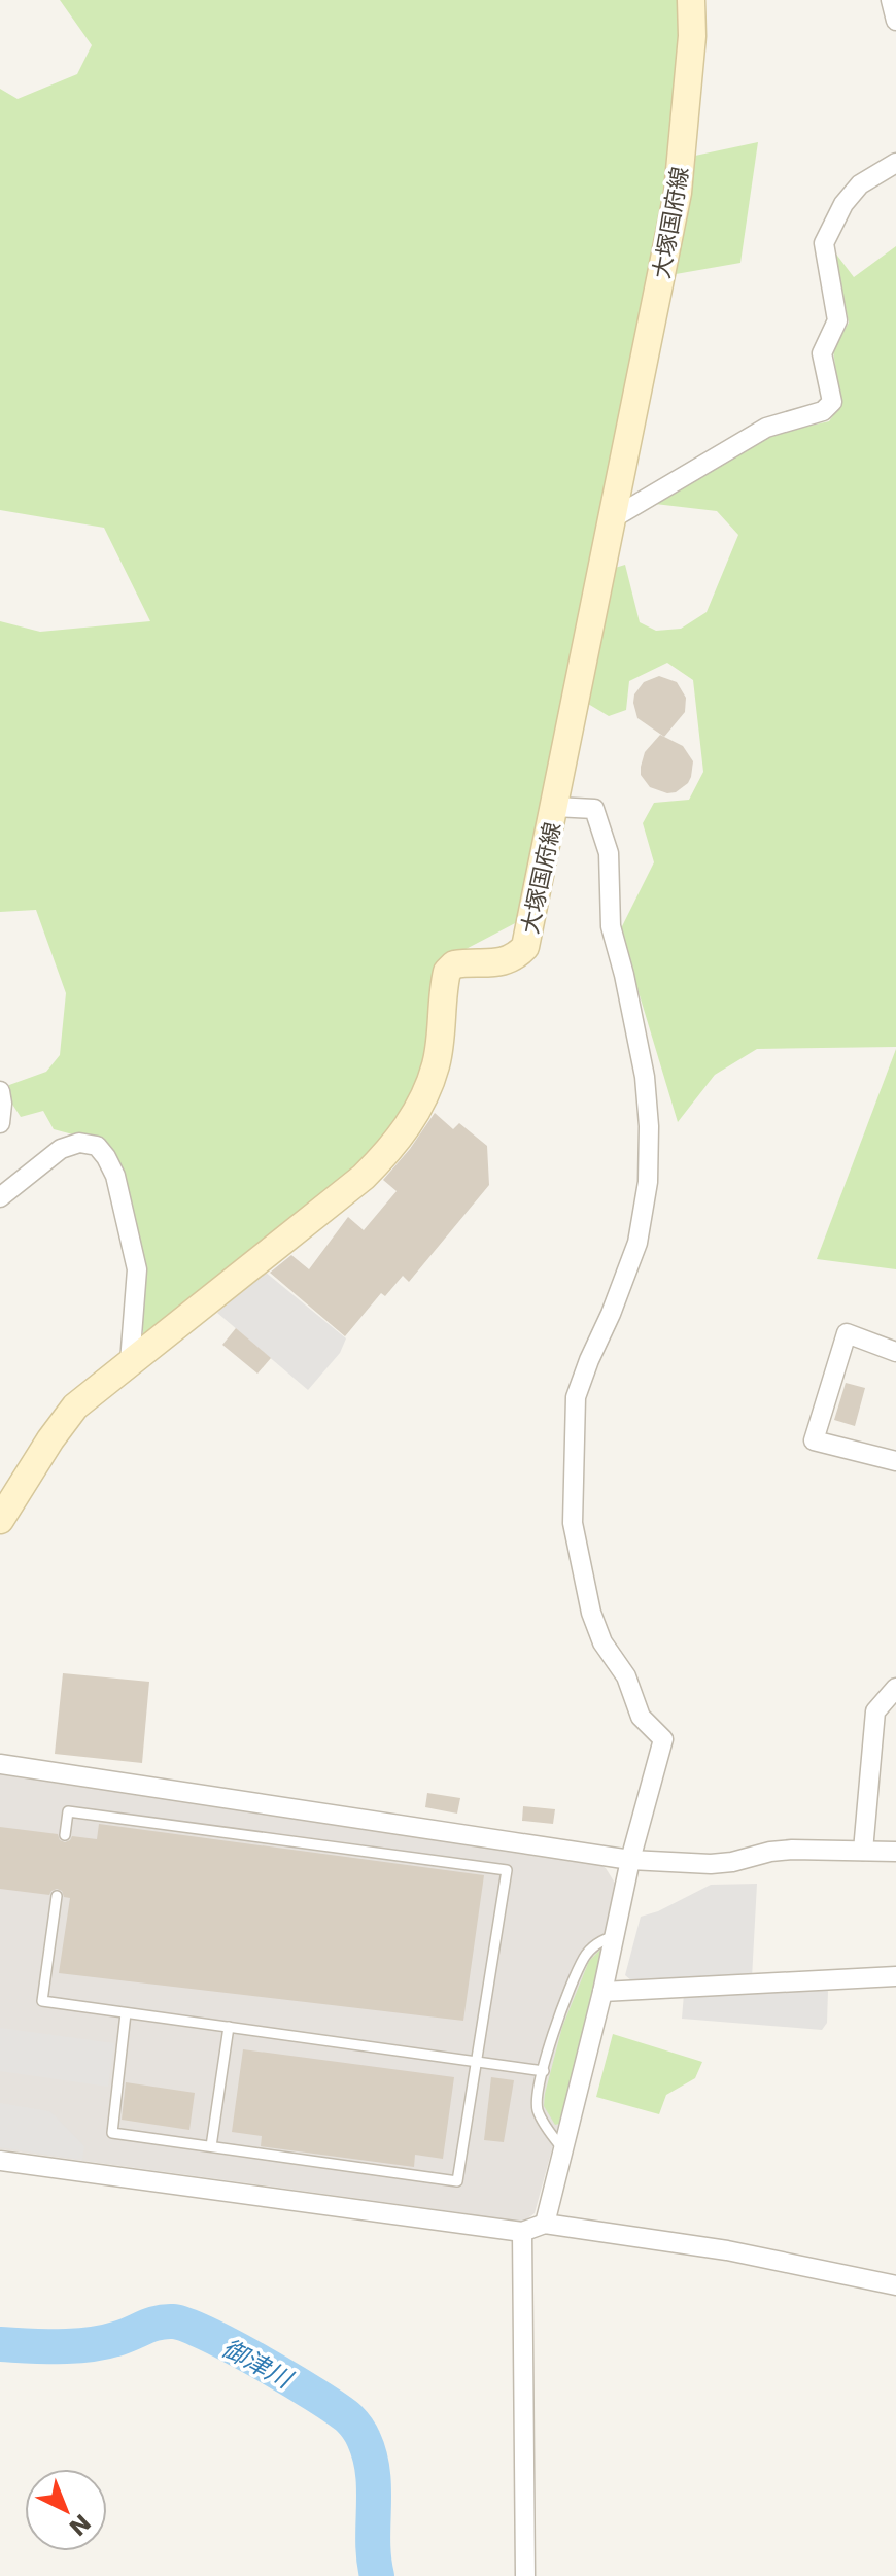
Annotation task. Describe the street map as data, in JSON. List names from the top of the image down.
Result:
{
  "streets": {
    "main road": ["大塚国府線"]
  },
  "water": ["御津川"],
  "north": "bottom right"
}
